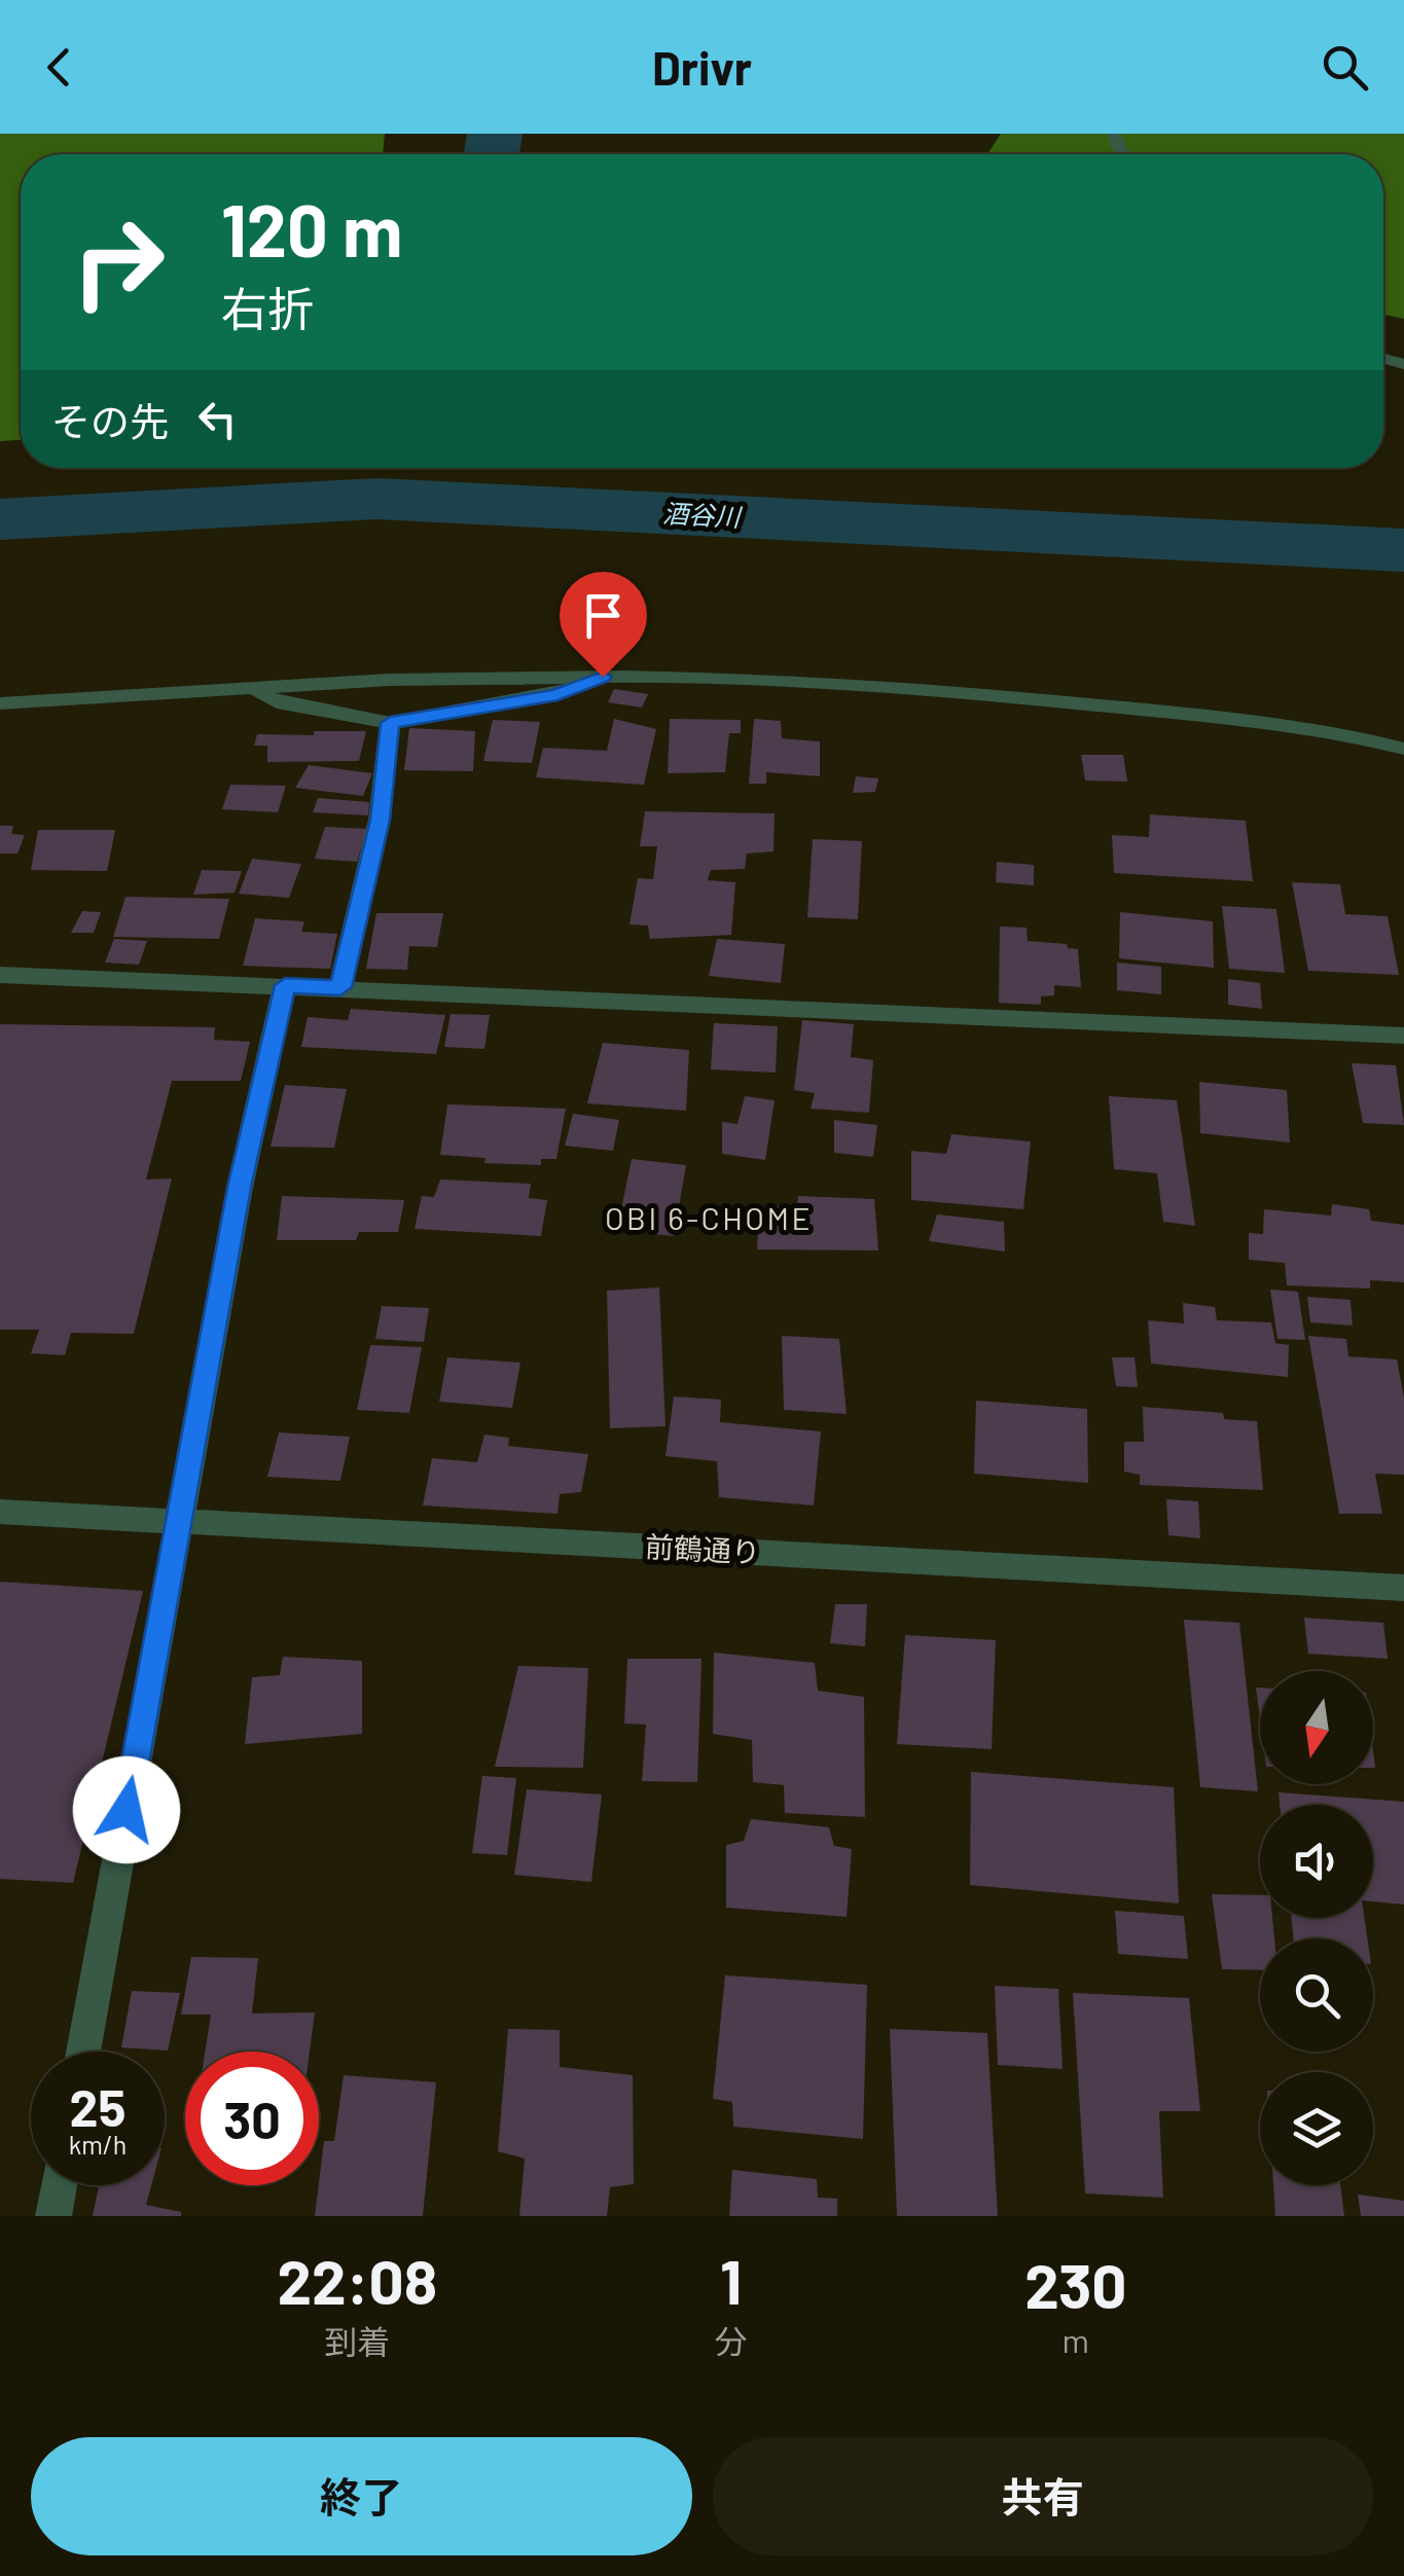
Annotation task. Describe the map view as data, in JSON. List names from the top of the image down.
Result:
{
  "streets": {
    "street": ["前鶴通り"]
  },
  "districts": ["OBI 6-CHOME"],
  "water": ["酒谷川"],
  "north": "bottom",
  "page": {
    "header": "Drivr",
    "turn": ["120 m", "右折"],
    "then": "その先",
    "speed": "25 km/h",
    "limit": "30",
    "eta": [
      "22:08",
      "到着",
      "1",
      "分",
      "230",
      "m"
    ],
    "buttons": ["終了", "共有"]
  }
}
